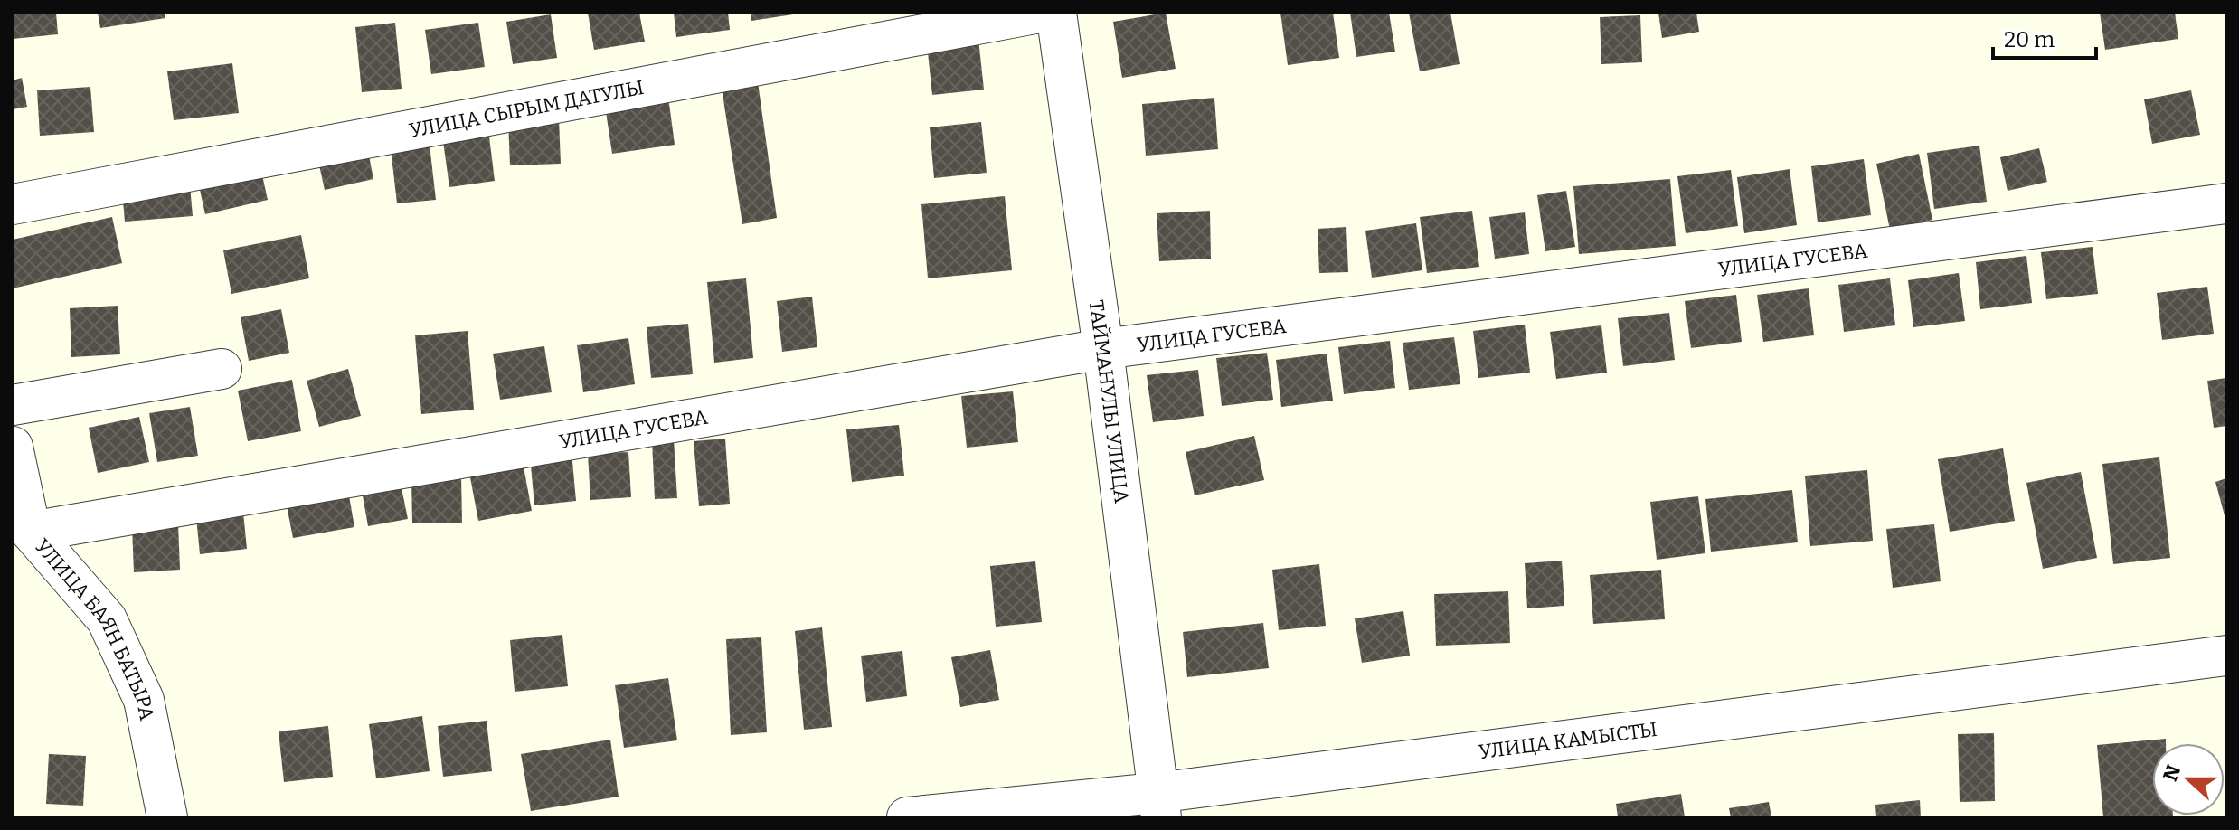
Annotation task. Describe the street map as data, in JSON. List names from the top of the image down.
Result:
{
  "streets": {
    "street": [
      "УЛИЦА СЫРЫМ ДАТУЛЫ",
      "УЛИЦА ГУСЕВА",
      "ТАЙМАНУЛЫ УЛИЦА",
      "УЛИЦА БАЯН БАТЫРА",
      "УЛИЦА КАМЫСТЫ"
    ]
  },
  "crossings": [
    ["УЛИЦА ГУСЕВА", "ТАЙМАНУЛЫ УЛИЦА"],
    ["УЛИЦА ГУСЕВА", "УЛИЦА БАЯН БАТЫРА"],
    ["ТАЙМАНУЛЫ УЛИЦА", "УЛИЦА КАМЫСТЫ"]
  ],
  "scale_bar": "20 m",
  "north": "left"
}
